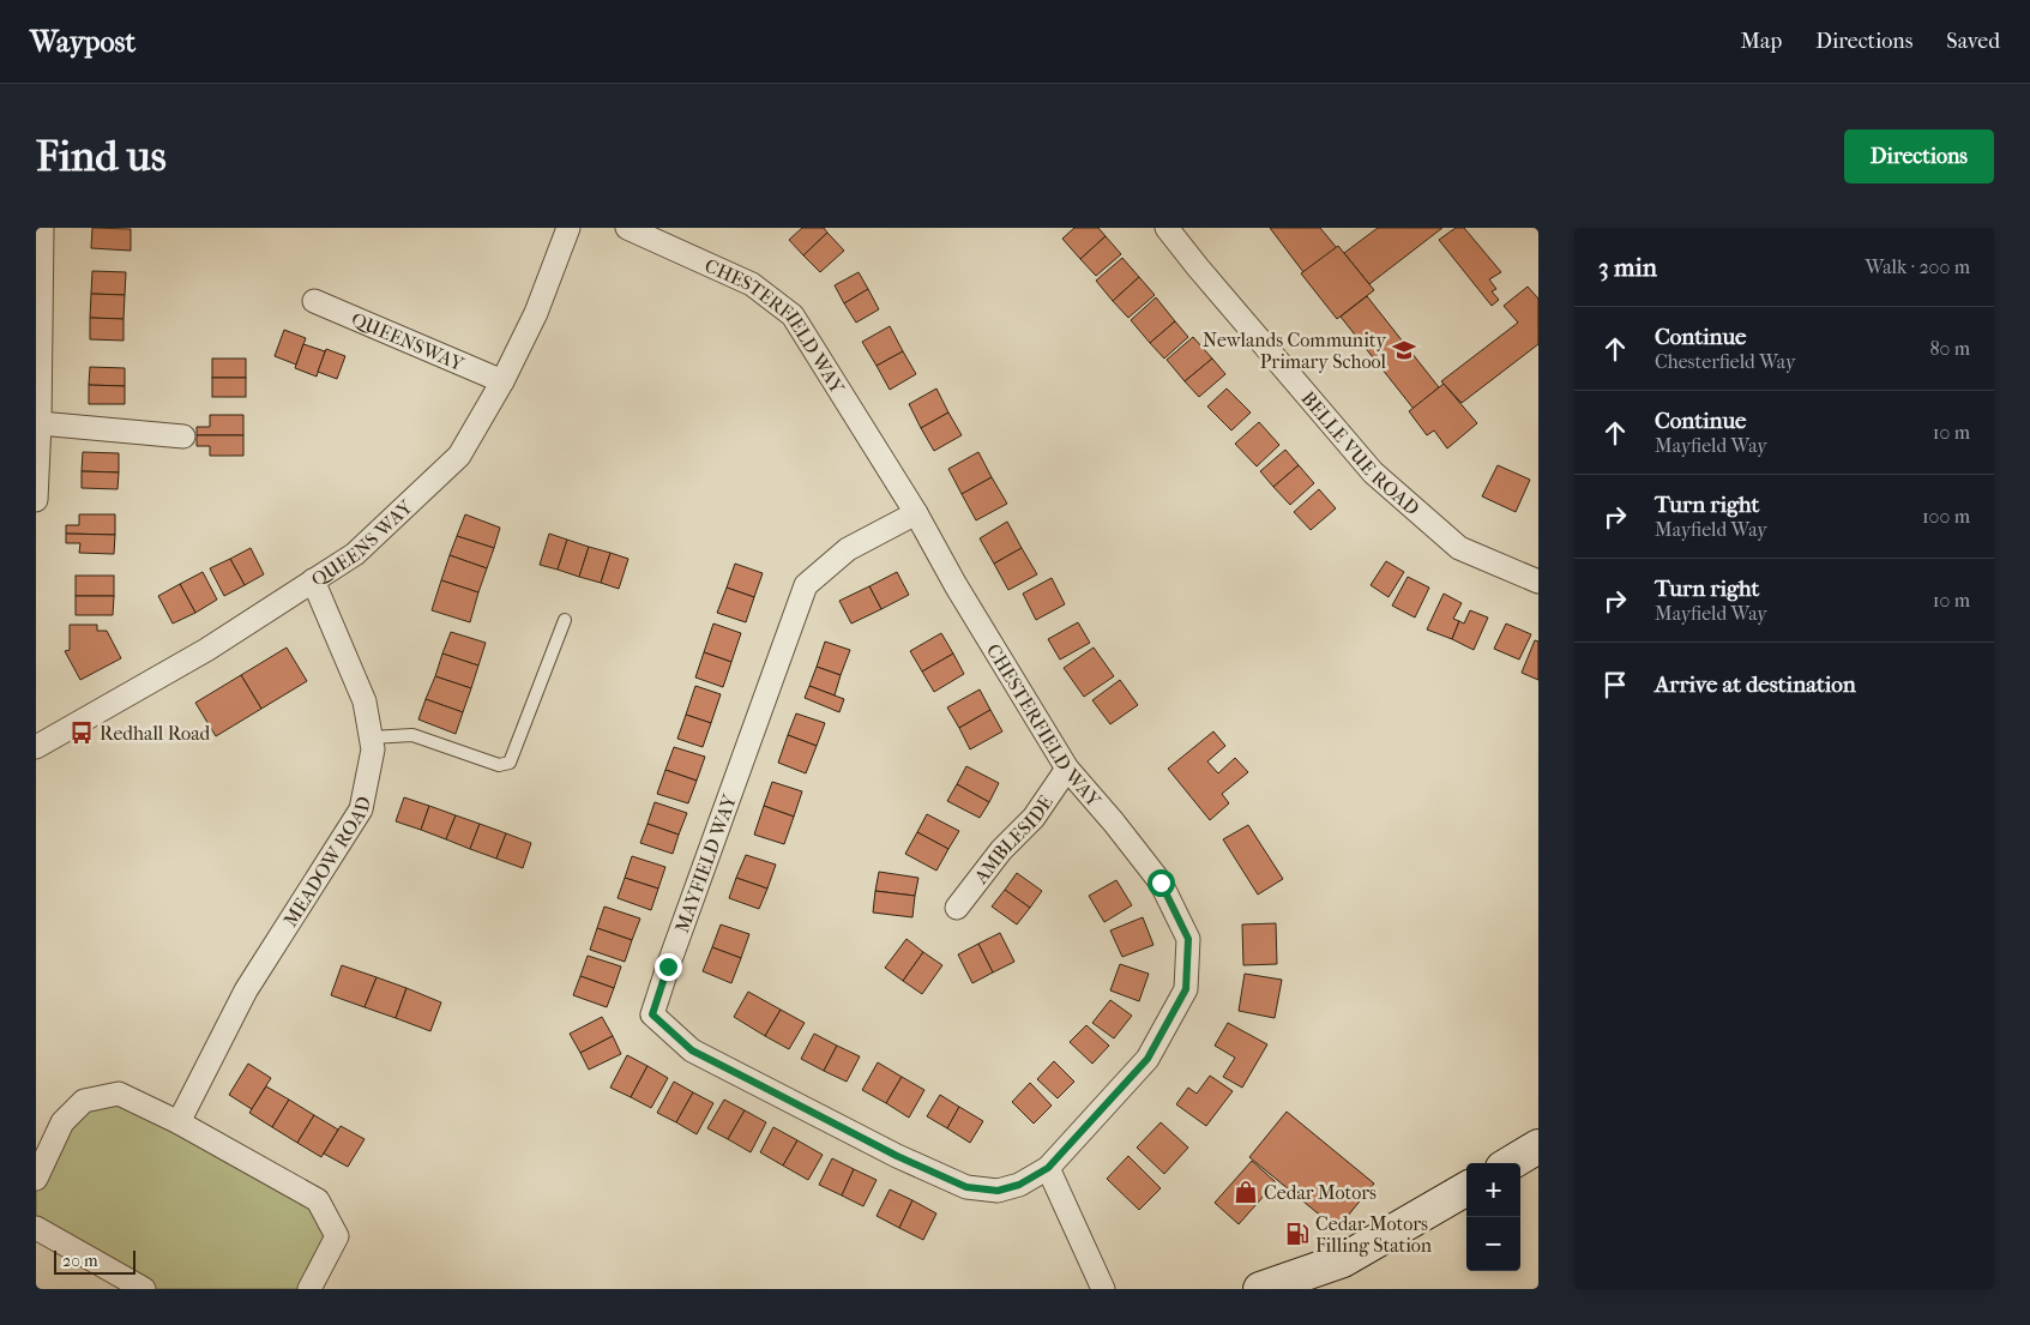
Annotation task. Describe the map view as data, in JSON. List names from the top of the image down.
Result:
{
  "streets": {
    "street": [
      "CHESTERFIELD WAY",
      "QUEENSWAY",
      "BELLE VUE ROAD",
      "QUEENS WAY",
      "AMBLESIDE",
      "MEADOW ROAD",
      "MAYFIELD WAY"
    ]
  },
  "crossings": [
    ["CHESTERFIELD WAY", "AMBLESIDE"],
    ["CHESTERFIELD WAY", "MAYFIELD WAY"],
    ["QUEENSWAY", "QUEENS WAY"],
    ["QUEENS WAY", "MEADOW ROAD"]
  ],
  "places": {
    "school or university": ["Newlands Community Primary School"],
    "bus stop": ["Redhall Road"],
    "shop": ["Cedar Motors"],
    "fuel station": ["Cedar Motors Filling Station"]
  },
  "scale_bar": "20 m",
  "page": {
    "header": "Waypost",
    "nav": ["Map", "Directions", "Saved"],
    "buttons": "Directions",
    "title": "Find us",
    "heading": ["3 min", "Walk · 200 m"],
    "list": [
      ["Continue", "Chesterfield Way", "80 m"],
      ["Continue", "Mayfield Way", "10 m"],
      ["Turn right", "Mayfield Way", "100 m"],
      ["Turn right", "Mayfield Way", "10 m"],
      "Arrive at destination"
    ],
    "map_buttons": ["+", "−"],
    "scale": "20 m"
  }
}
